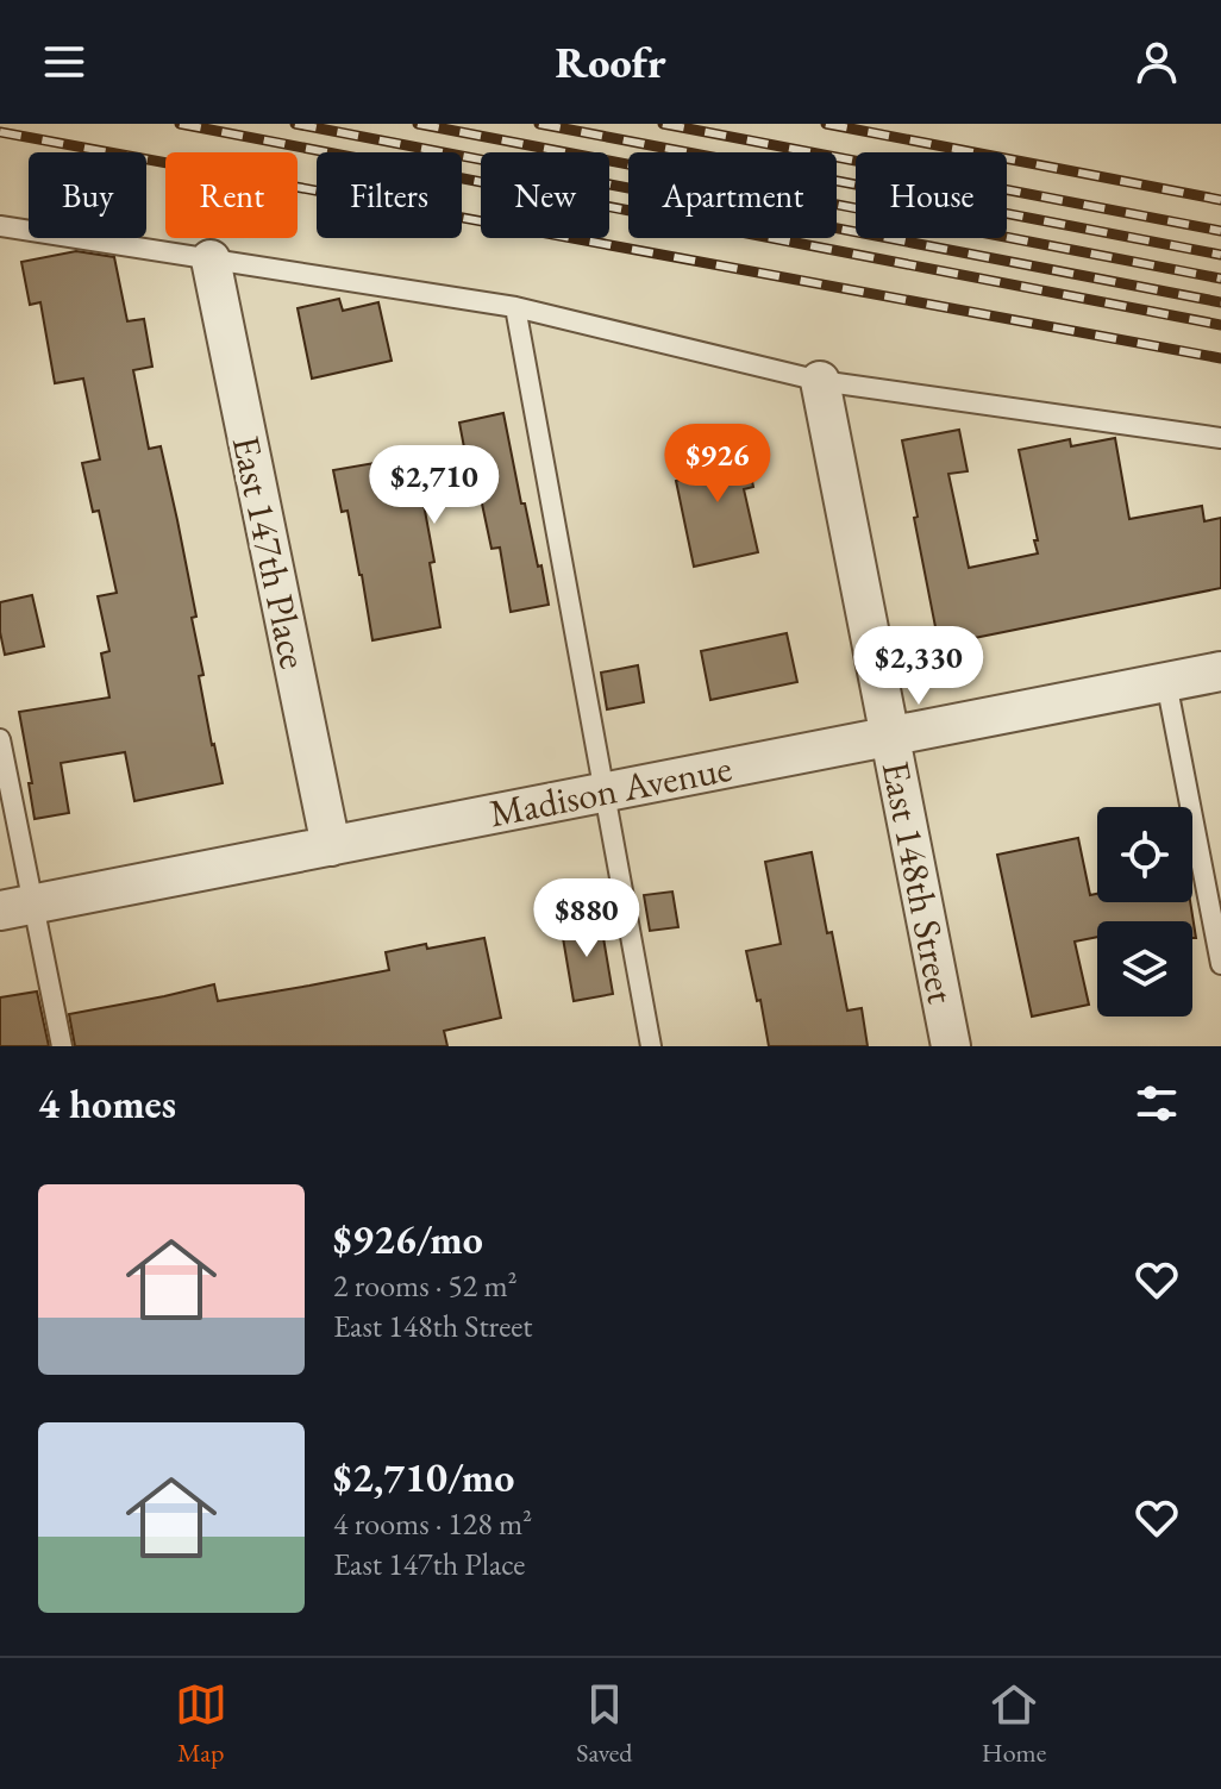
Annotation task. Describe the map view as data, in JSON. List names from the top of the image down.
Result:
{
  "streets": {
    "street": ["East 147th Place", "Madison Avenue", "East 148th Street"]
  },
  "crossings": [
    ["East 147th Place", "Madison Avenue"],
    ["Madison Avenue", "East 148th Street"]
  ],
  "page": {
    "header": "Roofr",
    "chip": [
      "Buy",
      "Rent",
      "Filters",
      "New",
      "Apartment",
      "House"
    ],
    "price": [
      "$926",
      "$2,710",
      "$2,330",
      "$880"
    ],
    "heading": "4 homes",
    "list": [
      {
        "name": "$926/mo",
        "note": "2 rooms · 52 m² · East 148th Street"
      },
      {
        "name": "$2,710/mo",
        "note": "4 rooms · 128 m² · East 147th Place"
      }
    ],
    "tabs": ["Map", "Saved", "Home"]
  }
}
